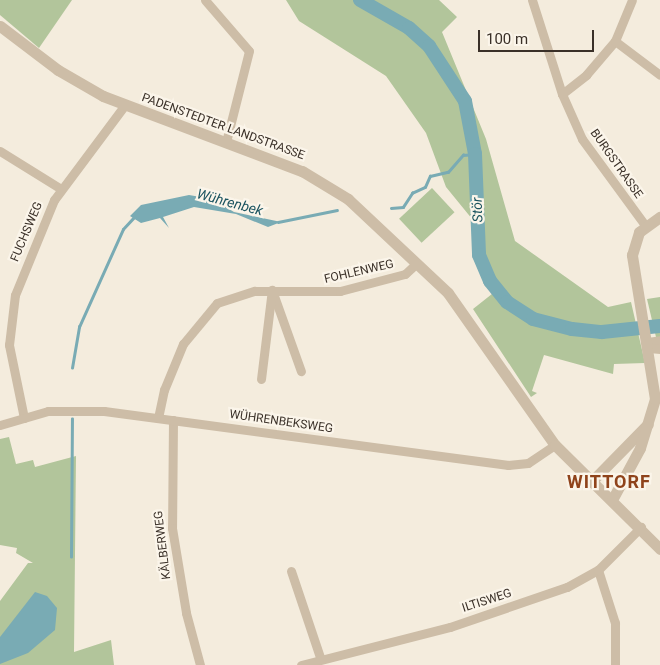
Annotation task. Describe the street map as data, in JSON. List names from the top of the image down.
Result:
{
  "streets": {
    "street": [
      "PADENSTEDTER LANDSTRASSE",
      "BURGSTRASSE",
      "FUCHSWEG",
      "FOHLENWEG",
      "WÜHRENBEKSWEG",
      "KÄLBERWEG",
      "ILTISWEG"
    ]
  },
  "crossings": [
    ["PADENSTEDTER LANDSTRASSE", "FUCHSWEG"],
    ["PADENSTEDTER LANDSTRASSE", "FOHLENWEG"],
    ["PADENSTEDTER LANDSTRASSE", "WÜHRENBEKSWEG"],
    ["PADENSTEDTER LANDSTRASSE", "ILTISWEG"],
    ["FUCHSWEG", "WÜHRENBEKSWEG"],
    ["FOHLENWEG", "WÜHRENBEKSWEG"],
    ["WÜHRENBEKSWEG", "KÄLBERWEG"]
  ],
  "districts": ["WITTORF"],
  "water": ["Wührenbek", "Stör"],
  "scale_bar": "100 m"
}
